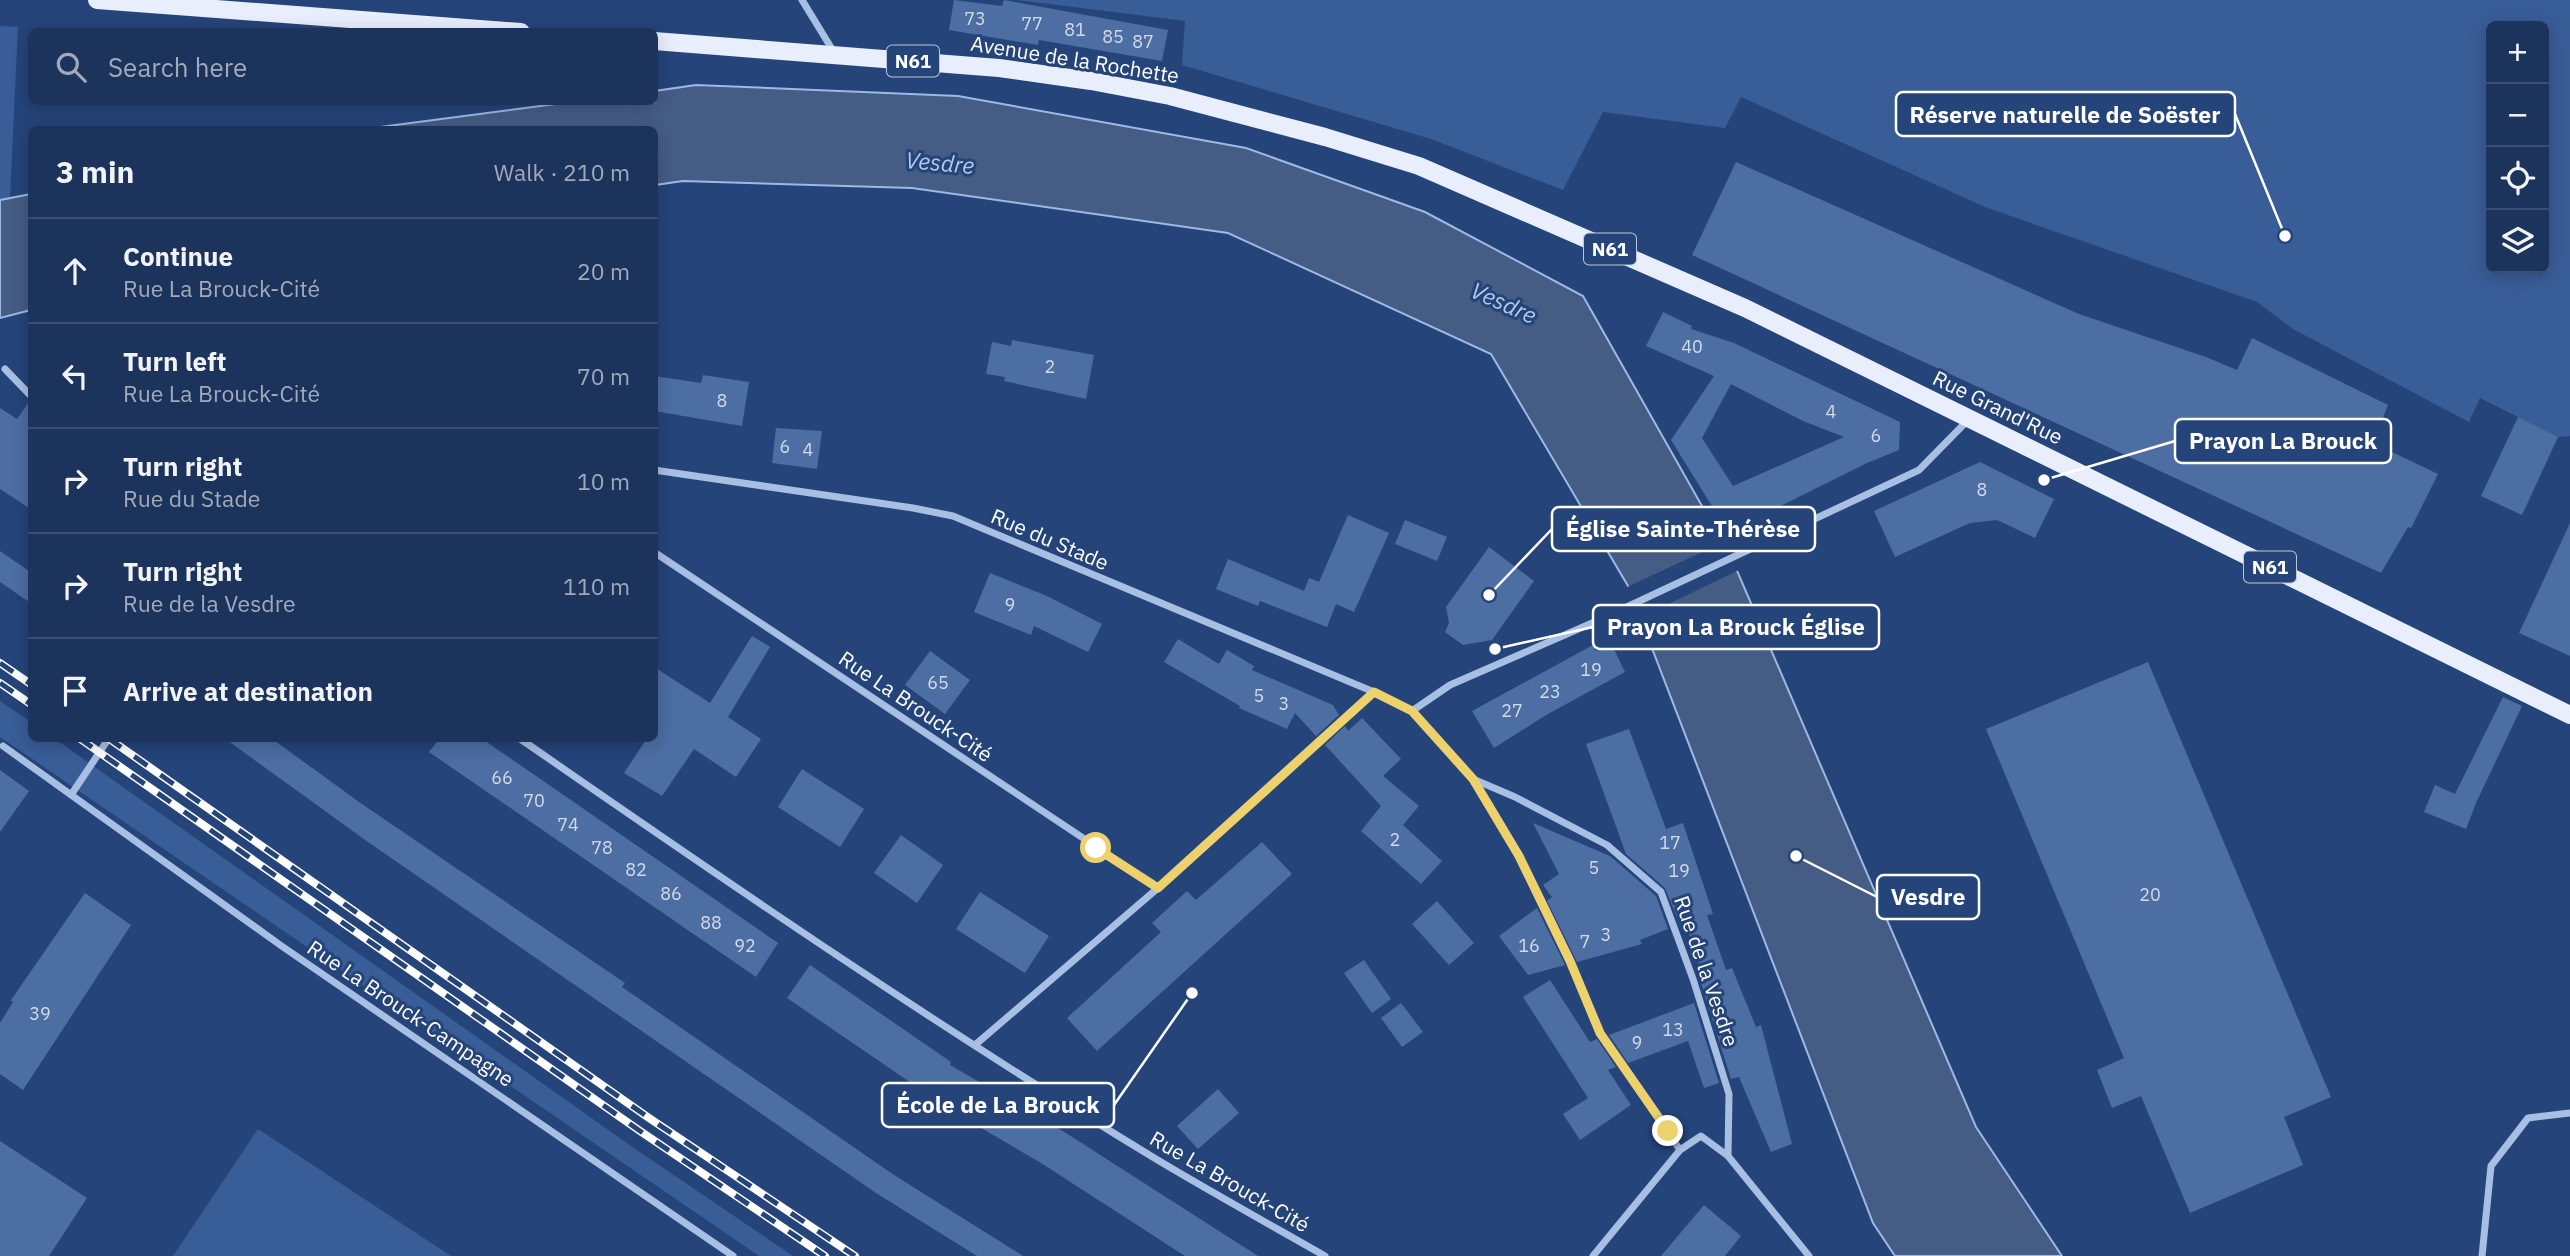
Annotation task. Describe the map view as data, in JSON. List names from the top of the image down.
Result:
{
  "streets": {
    "main road": ["Avenue de la Rochette", "N61", "Rue Grand'Rue"],
    "street": [
      "Rue du Stade",
      "Rue La Brouck-Cité",
      "Rue de la Vesdre",
      "Rue La Brouck-Campagne"
    ]
  },
  "crossings": [
    ["Avenue de la Rochette", "Rue Grand'Rue"],
    ["Rue du Stade", "Rue de la Vesdre"]
  ],
  "water": ["Vesdre"],
  "places": [
    "Réserve naturelle de Soëster",
    "Prayon La Brouck",
    "Église Sainte-Thérèse",
    "Prayon La Brouck Église",
    "Vesdre",
    "École de La Brouck"
  ],
  "house_numbers": [
    "73",
    "77",
    "81",
    "85",
    "87",
    "40",
    "2",
    "8",
    "4",
    "6",
    "6",
    "4",
    "8",
    "9",
    "19",
    "65",
    "23",
    "5",
    "3",
    "27",
    "66",
    "70",
    "74",
    "2",
    "17",
    "78",
    "5",
    "82",
    "19",
    "86",
    "20",
    "88",
    "3",
    "7",
    "92",
    "16",
    "39",
    "13",
    "9"
  ],
  "page": {
    "map_buttons": ["+", "−"],
    "search": "Search here",
    "heading": ["3 min", "Walk · 210 m"],
    "list": [
      ["Continue", "Rue La Brouck-Cité", "20 m"],
      ["Turn left", "Rue La Brouck-Cité", "70 m"],
      ["Turn right", "Rue du Stade", "10 m"],
      ["Turn right", "Rue de la Vesdre", "110 m"],
      "Arrive at destination"
    ]
  }
}
